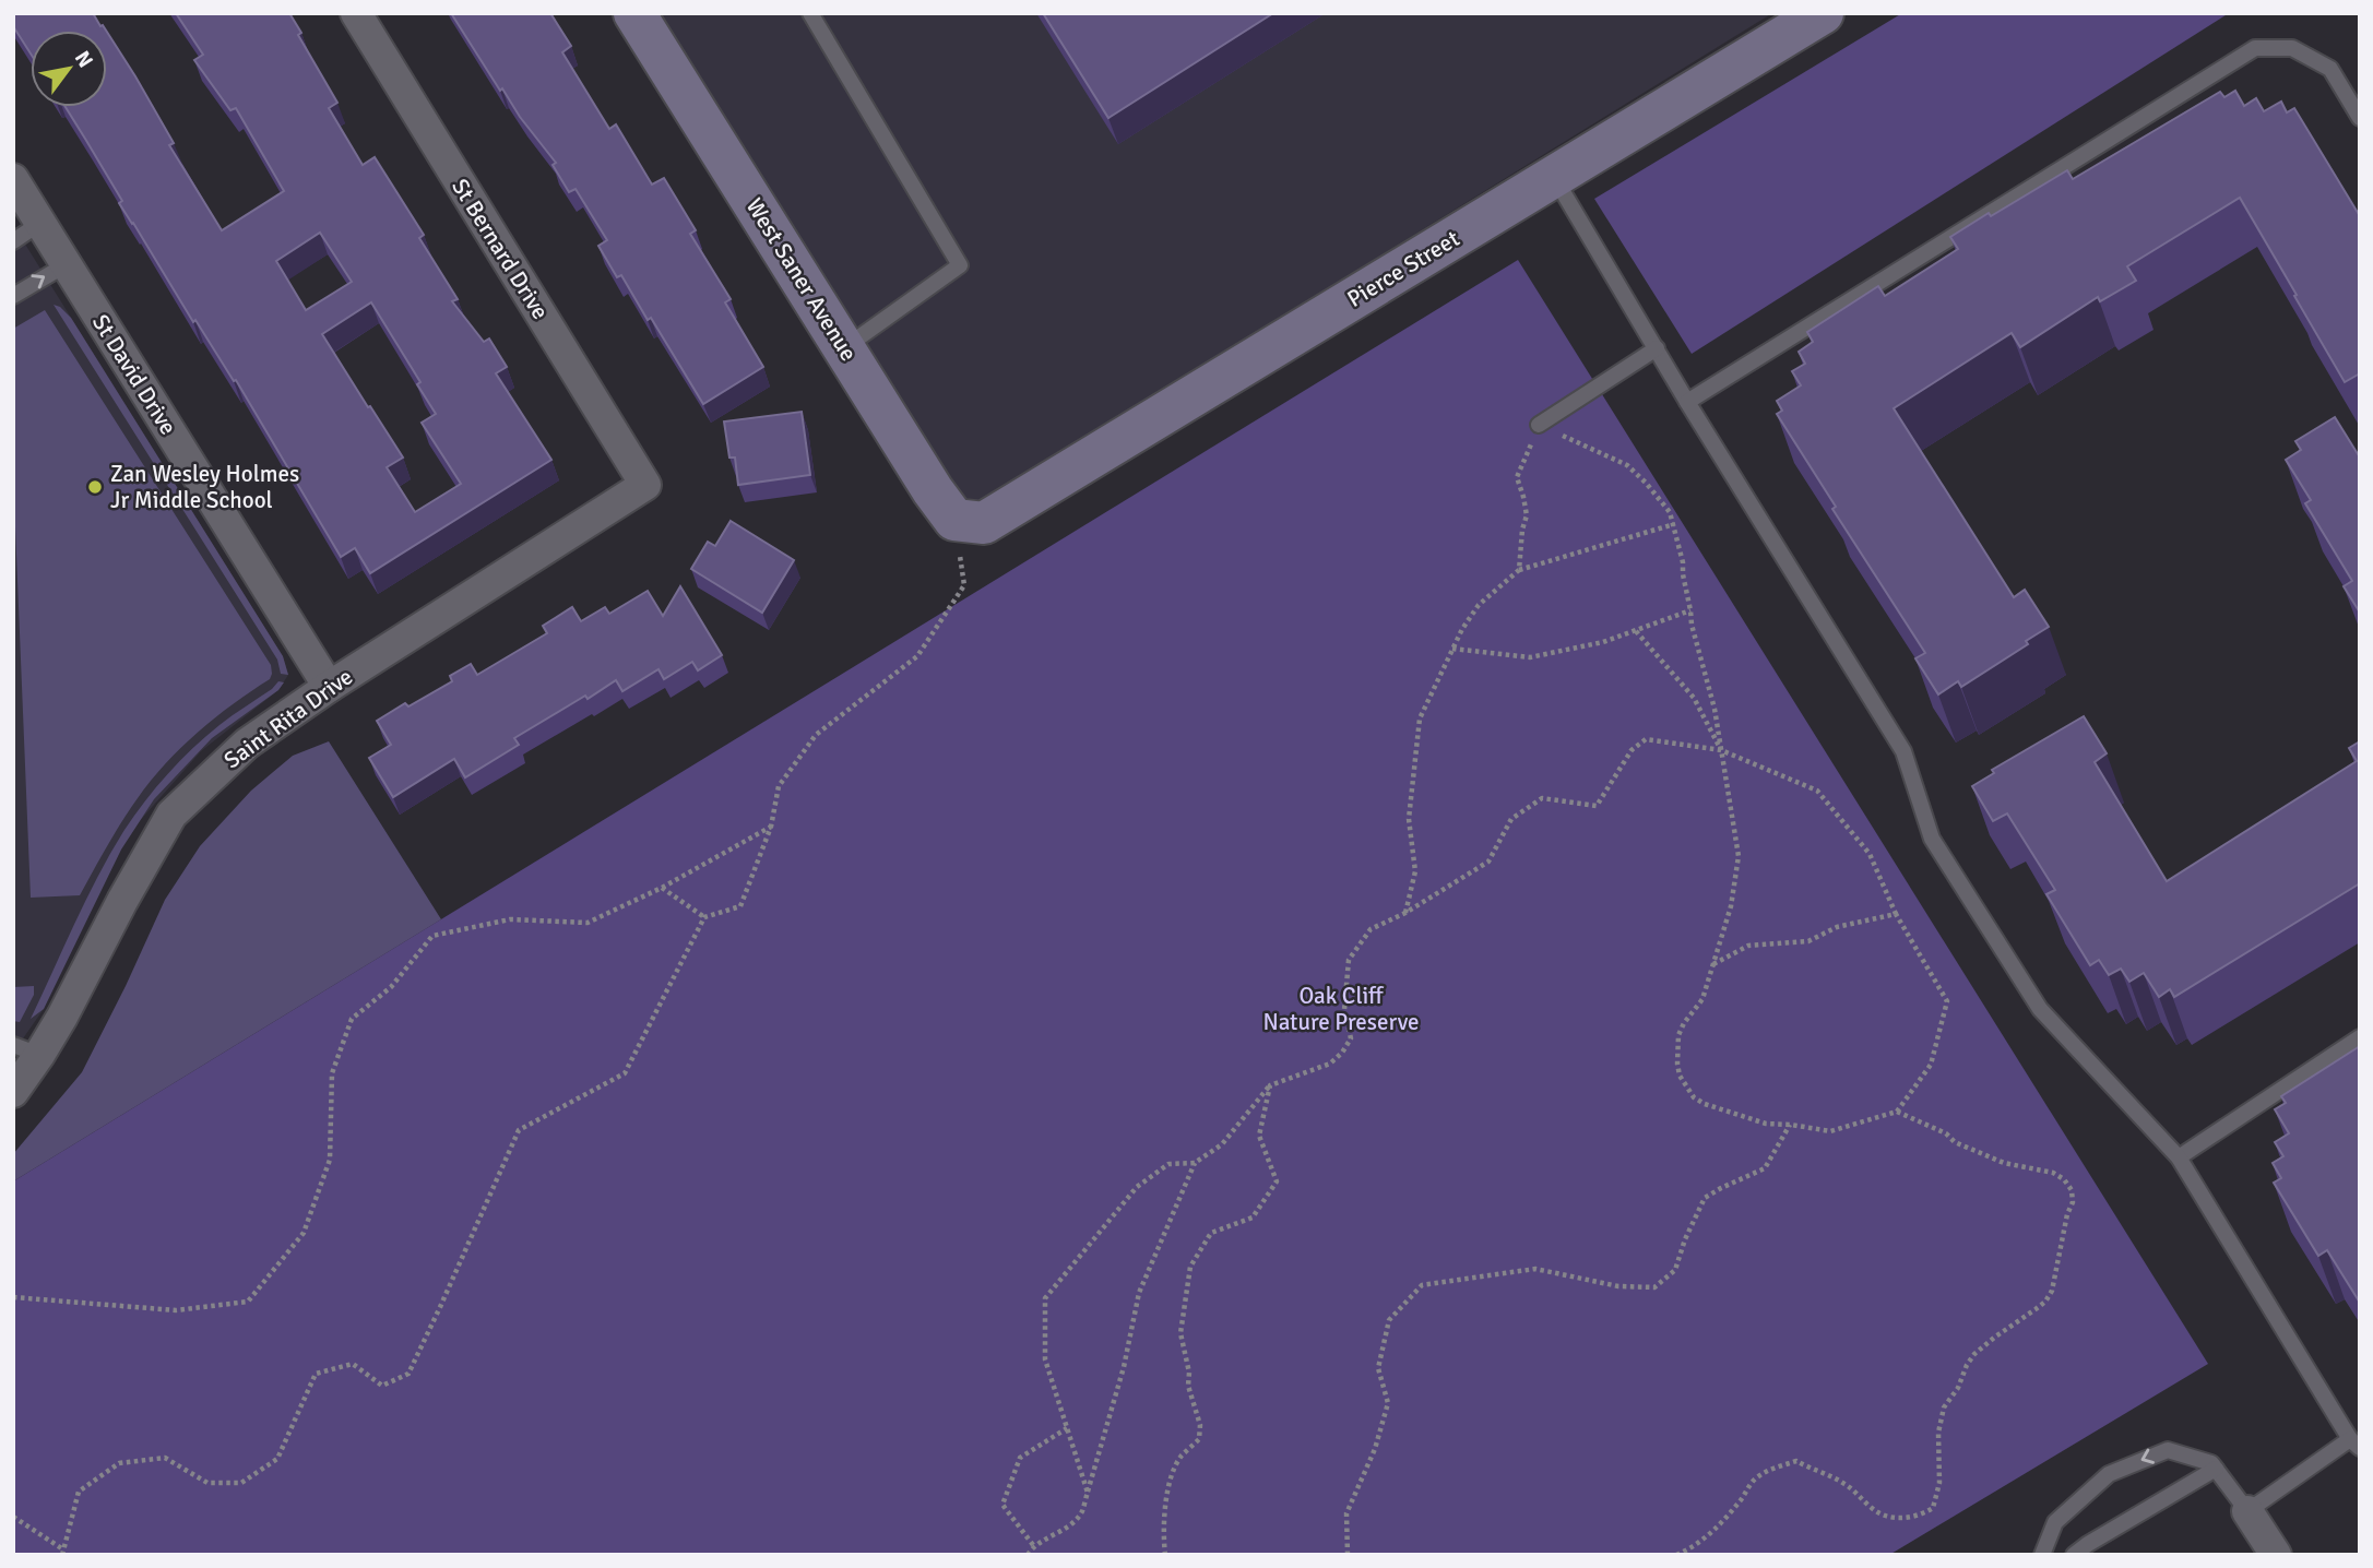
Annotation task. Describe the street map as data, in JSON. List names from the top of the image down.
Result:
{
  "streets": {
    "street": [
      "St Bernard Drive",
      "Pierce Street",
      "West Saner Avenue",
      "St David Drive",
      "Saint Rita Drive"
    ]
  },
  "crossings": [
    ["St Bernard Drive", "Saint Rita Drive"],
    ["Pierce Street", "West Saner Avenue"],
    ["St David Drive", "Saint Rita Drive"]
  ],
  "parks": ["Oak Cliff Nature Preserve"],
  "places": ["Zan Wesley Holmes Jr Middle School"],
  "north": "top right"
}
